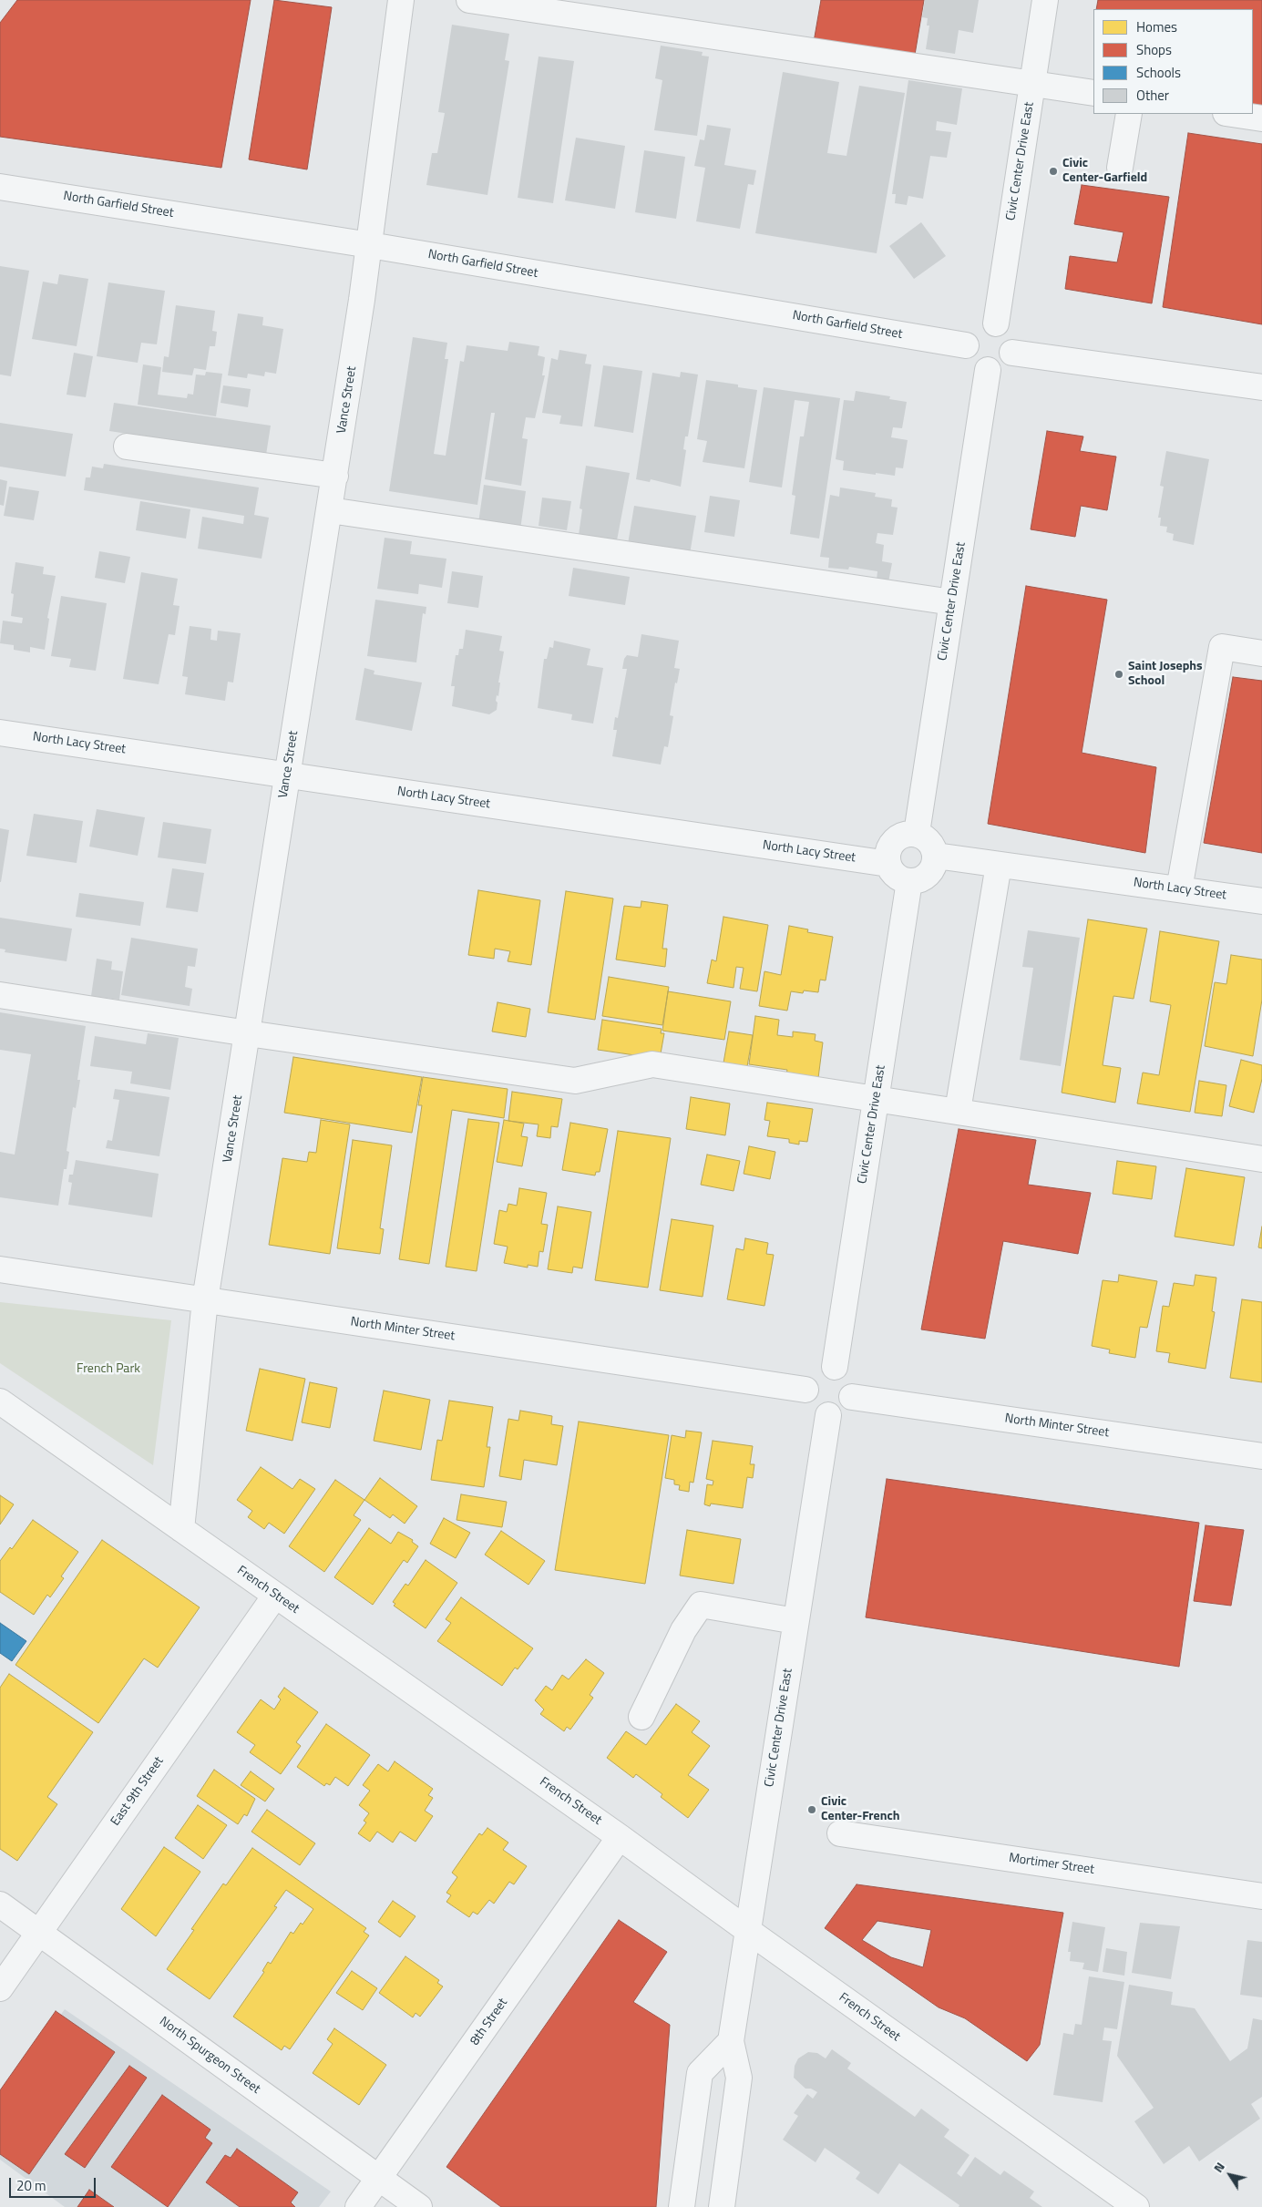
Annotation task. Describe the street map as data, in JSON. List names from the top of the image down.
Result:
{
  "streets": {
    "street": [
      "Civic Center Drive East",
      "North Garfield Street",
      "Vance Street",
      "North Lacy Street",
      "North Minter Street",
      "French Street",
      "East 9th Street",
      "Mortimer Street",
      "8th Street",
      "North Spurgeon Street"
    ]
  },
  "crossings": [
    ["Civic Center Drive East", "North Garfield Street"],
    ["Civic Center Drive East", "North Lacy Street"],
    ["Civic Center Drive East", "North Minter Street"],
    ["Civic Center Drive East", "French Street"],
    ["North Garfield Street", "Vance Street"],
    ["Vance Street", "North Lacy Street"],
    ["Vance Street", "North Minter Street"],
    ["Vance Street", "French Street"],
    ["French Street", "East 9th Street"],
    ["French Street", "8th Street"],
    ["East 9th Street", "North Spurgeon Street"],
    ["8th Street", "North Spurgeon Street"]
  ],
  "parks": ["French Park"],
  "places": ["Civic Center-Garfield", "Saint Josephs School", "Civic Center-French"],
  "legend": [
    "Homes",
    "Shops",
    "Schools",
    "Other"
  ],
  "scale_bar": "20 m",
  "north": "top left"
}
